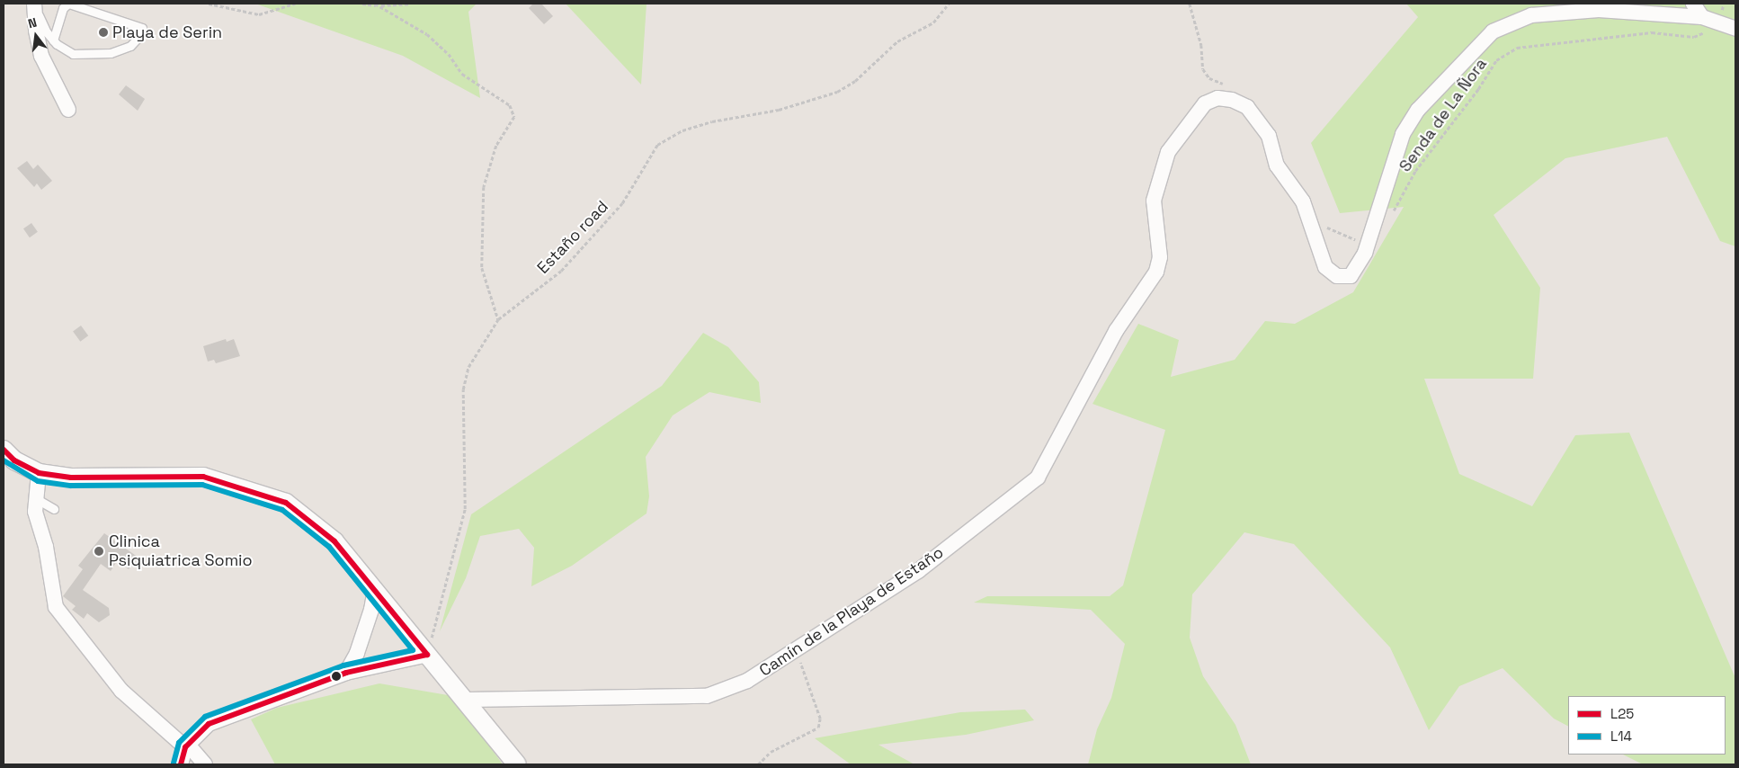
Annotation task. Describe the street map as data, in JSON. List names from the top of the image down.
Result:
{
  "streets": {
    "street": ["Camín de la Playa de Estaño"],
    "path": ["Senda de La Ñora", "Estaño road"]
  },
  "places": ["Playa de Serin", "Clinica Psiquiatrica Somio"],
  "lines": ["transit line L25", "transit line L14"],
  "legend": ["L25", "L14"],
  "north": "top"
}
